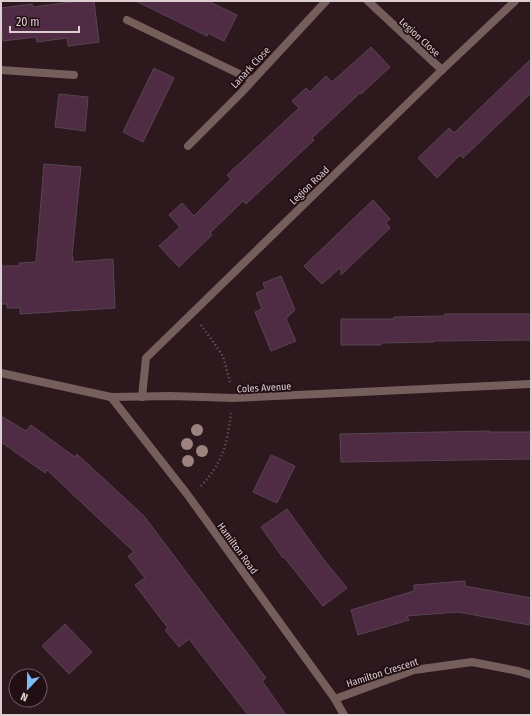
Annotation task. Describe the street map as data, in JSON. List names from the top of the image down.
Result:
{
  "streets": {
    "street": [
      "Legion Close",
      "Lanark Close",
      "Legion Road",
      "Coles Avenue",
      "Hamilton Road",
      "Hamilton Crescent"
    ]
  },
  "crossings": [
    ["Legion Close", "Legion Road"],
    ["Legion Road", "Coles Avenue"],
    ["Coles Avenue", "Hamilton Road"],
    ["Hamilton Road", "Hamilton Crescent"]
  ],
  "scale_bar": "20 m",
  "north": "bottom"
}
